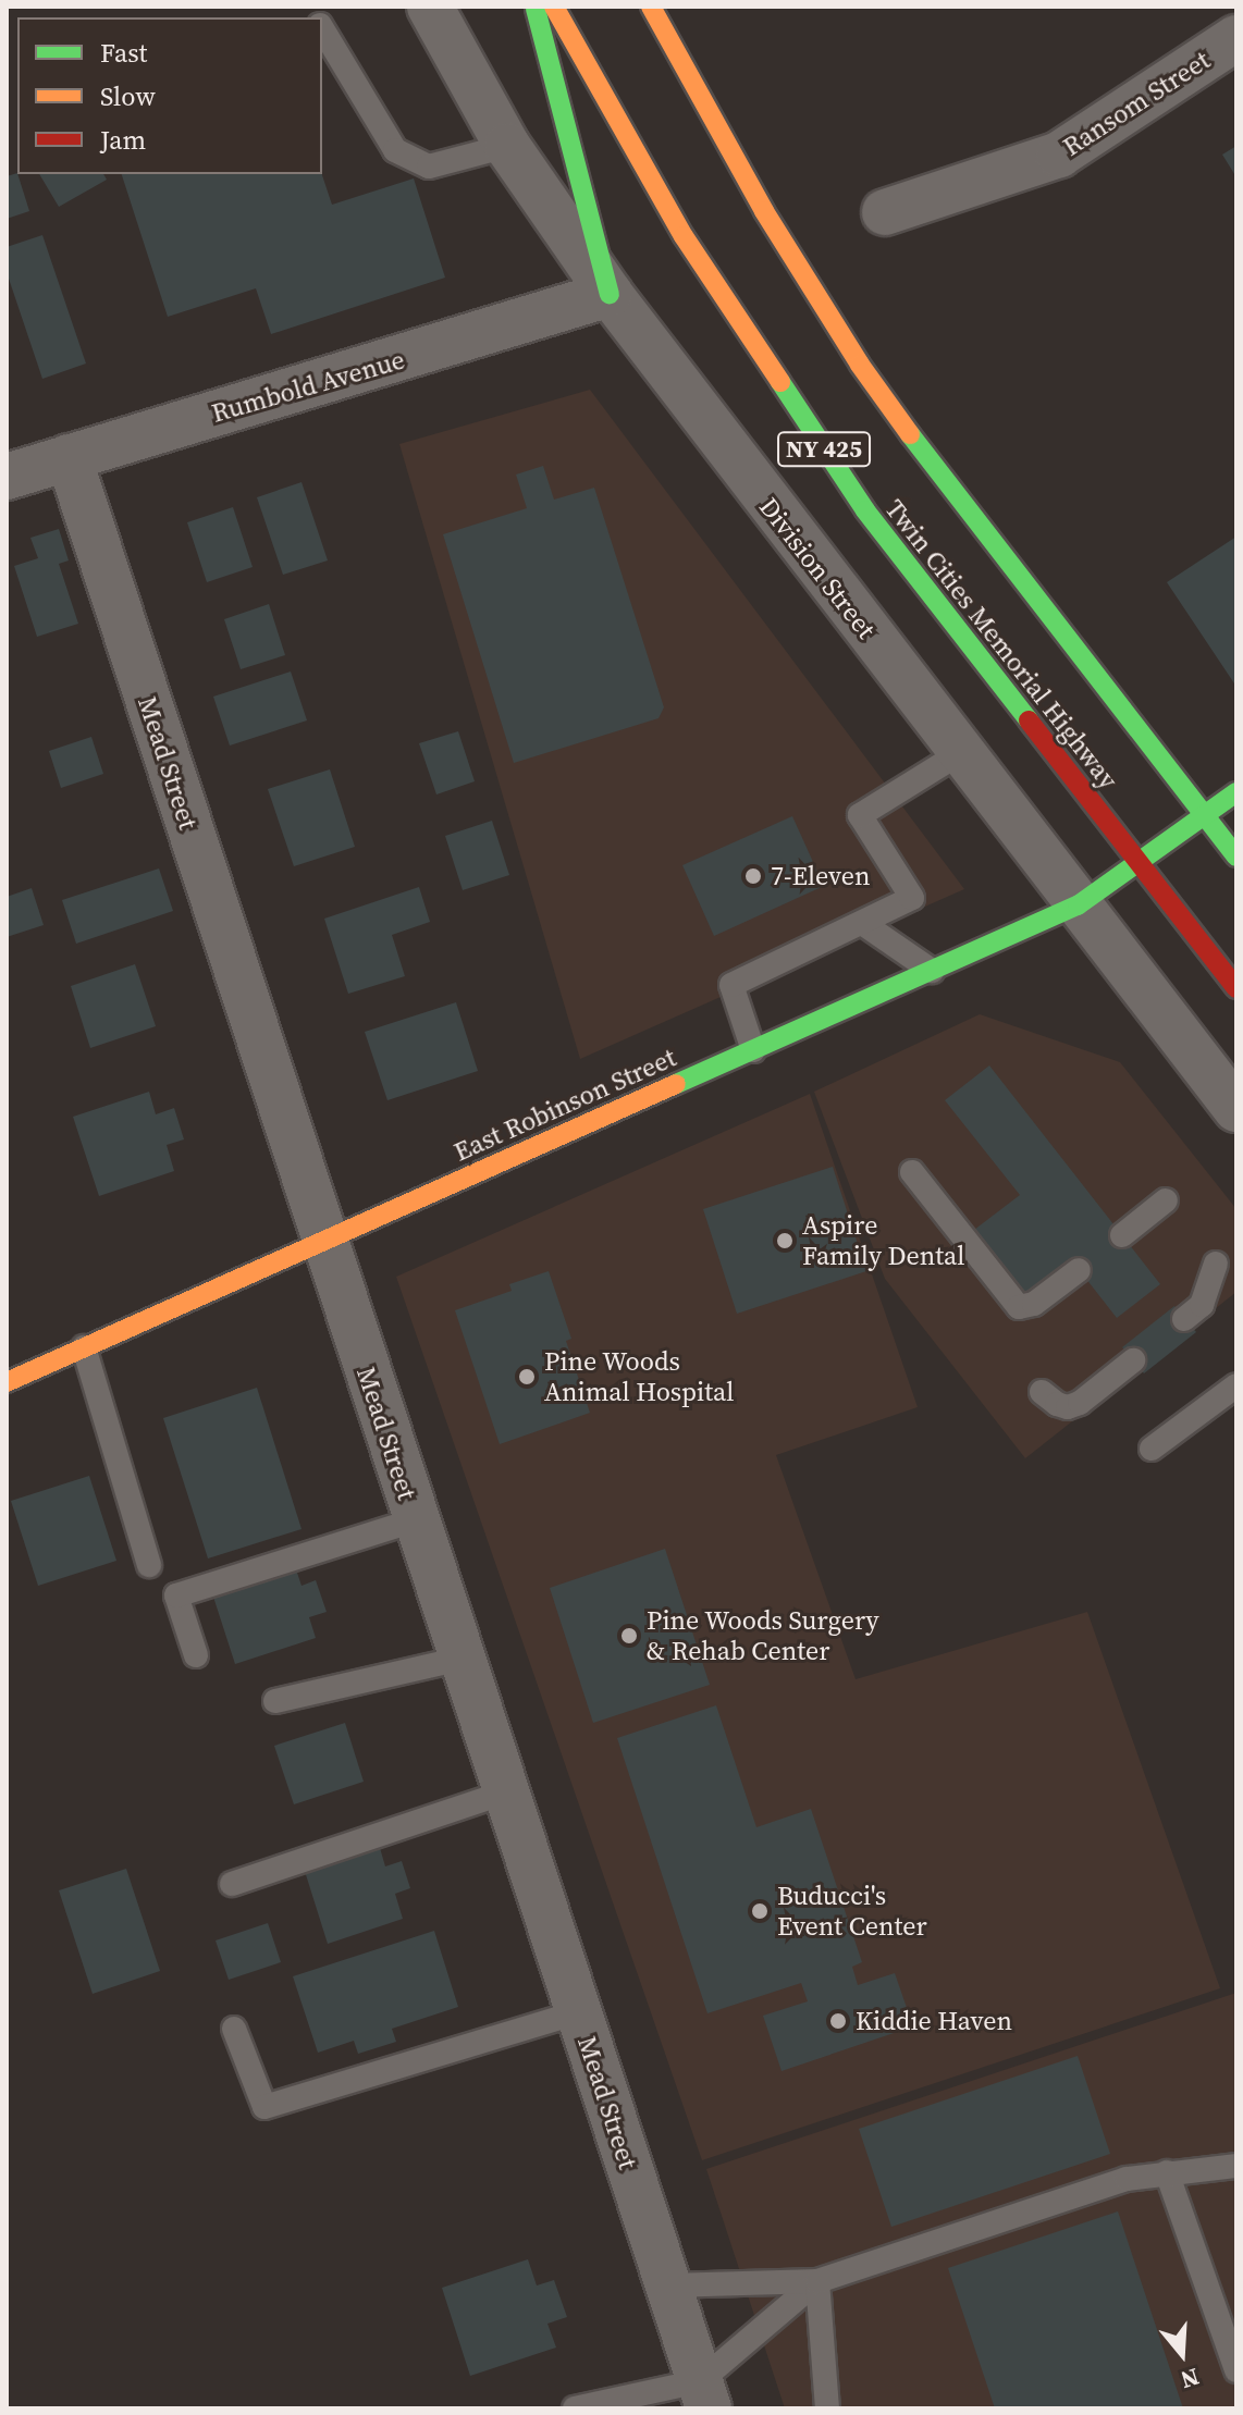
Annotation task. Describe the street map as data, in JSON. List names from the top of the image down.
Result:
{
  "streets": {
    "main road": ["NY 425", "Twin Cities Memorial Highway", "East Robinson Street"],
    "street": [
      "Ransom Street",
      "Rumbold Avenue",
      "Division Street",
      "Mead Street"
    ]
  },
  "crossings": [
    ["Rumbold Avenue", "Division Street"],
    ["Rumbold Avenue", "Mead Street"],
    ["Division Street", "East Robinson Street"],
    ["Twin Cities Memorial Highway", "East Robinson Street"],
    ["Mead Street", "East Robinson Street"]
  ],
  "places": [
    "7-Eleven",
    "Aspire Family Dental",
    "Pine Woods Animal Hospital",
    "Pine Woods Surgery & Rehab Center",
    "Buducci's Event Center",
    "Kiddie Haven"
  ],
  "legend": ["Fast", "Slow", "Jam"],
  "north": "bottom"
}
